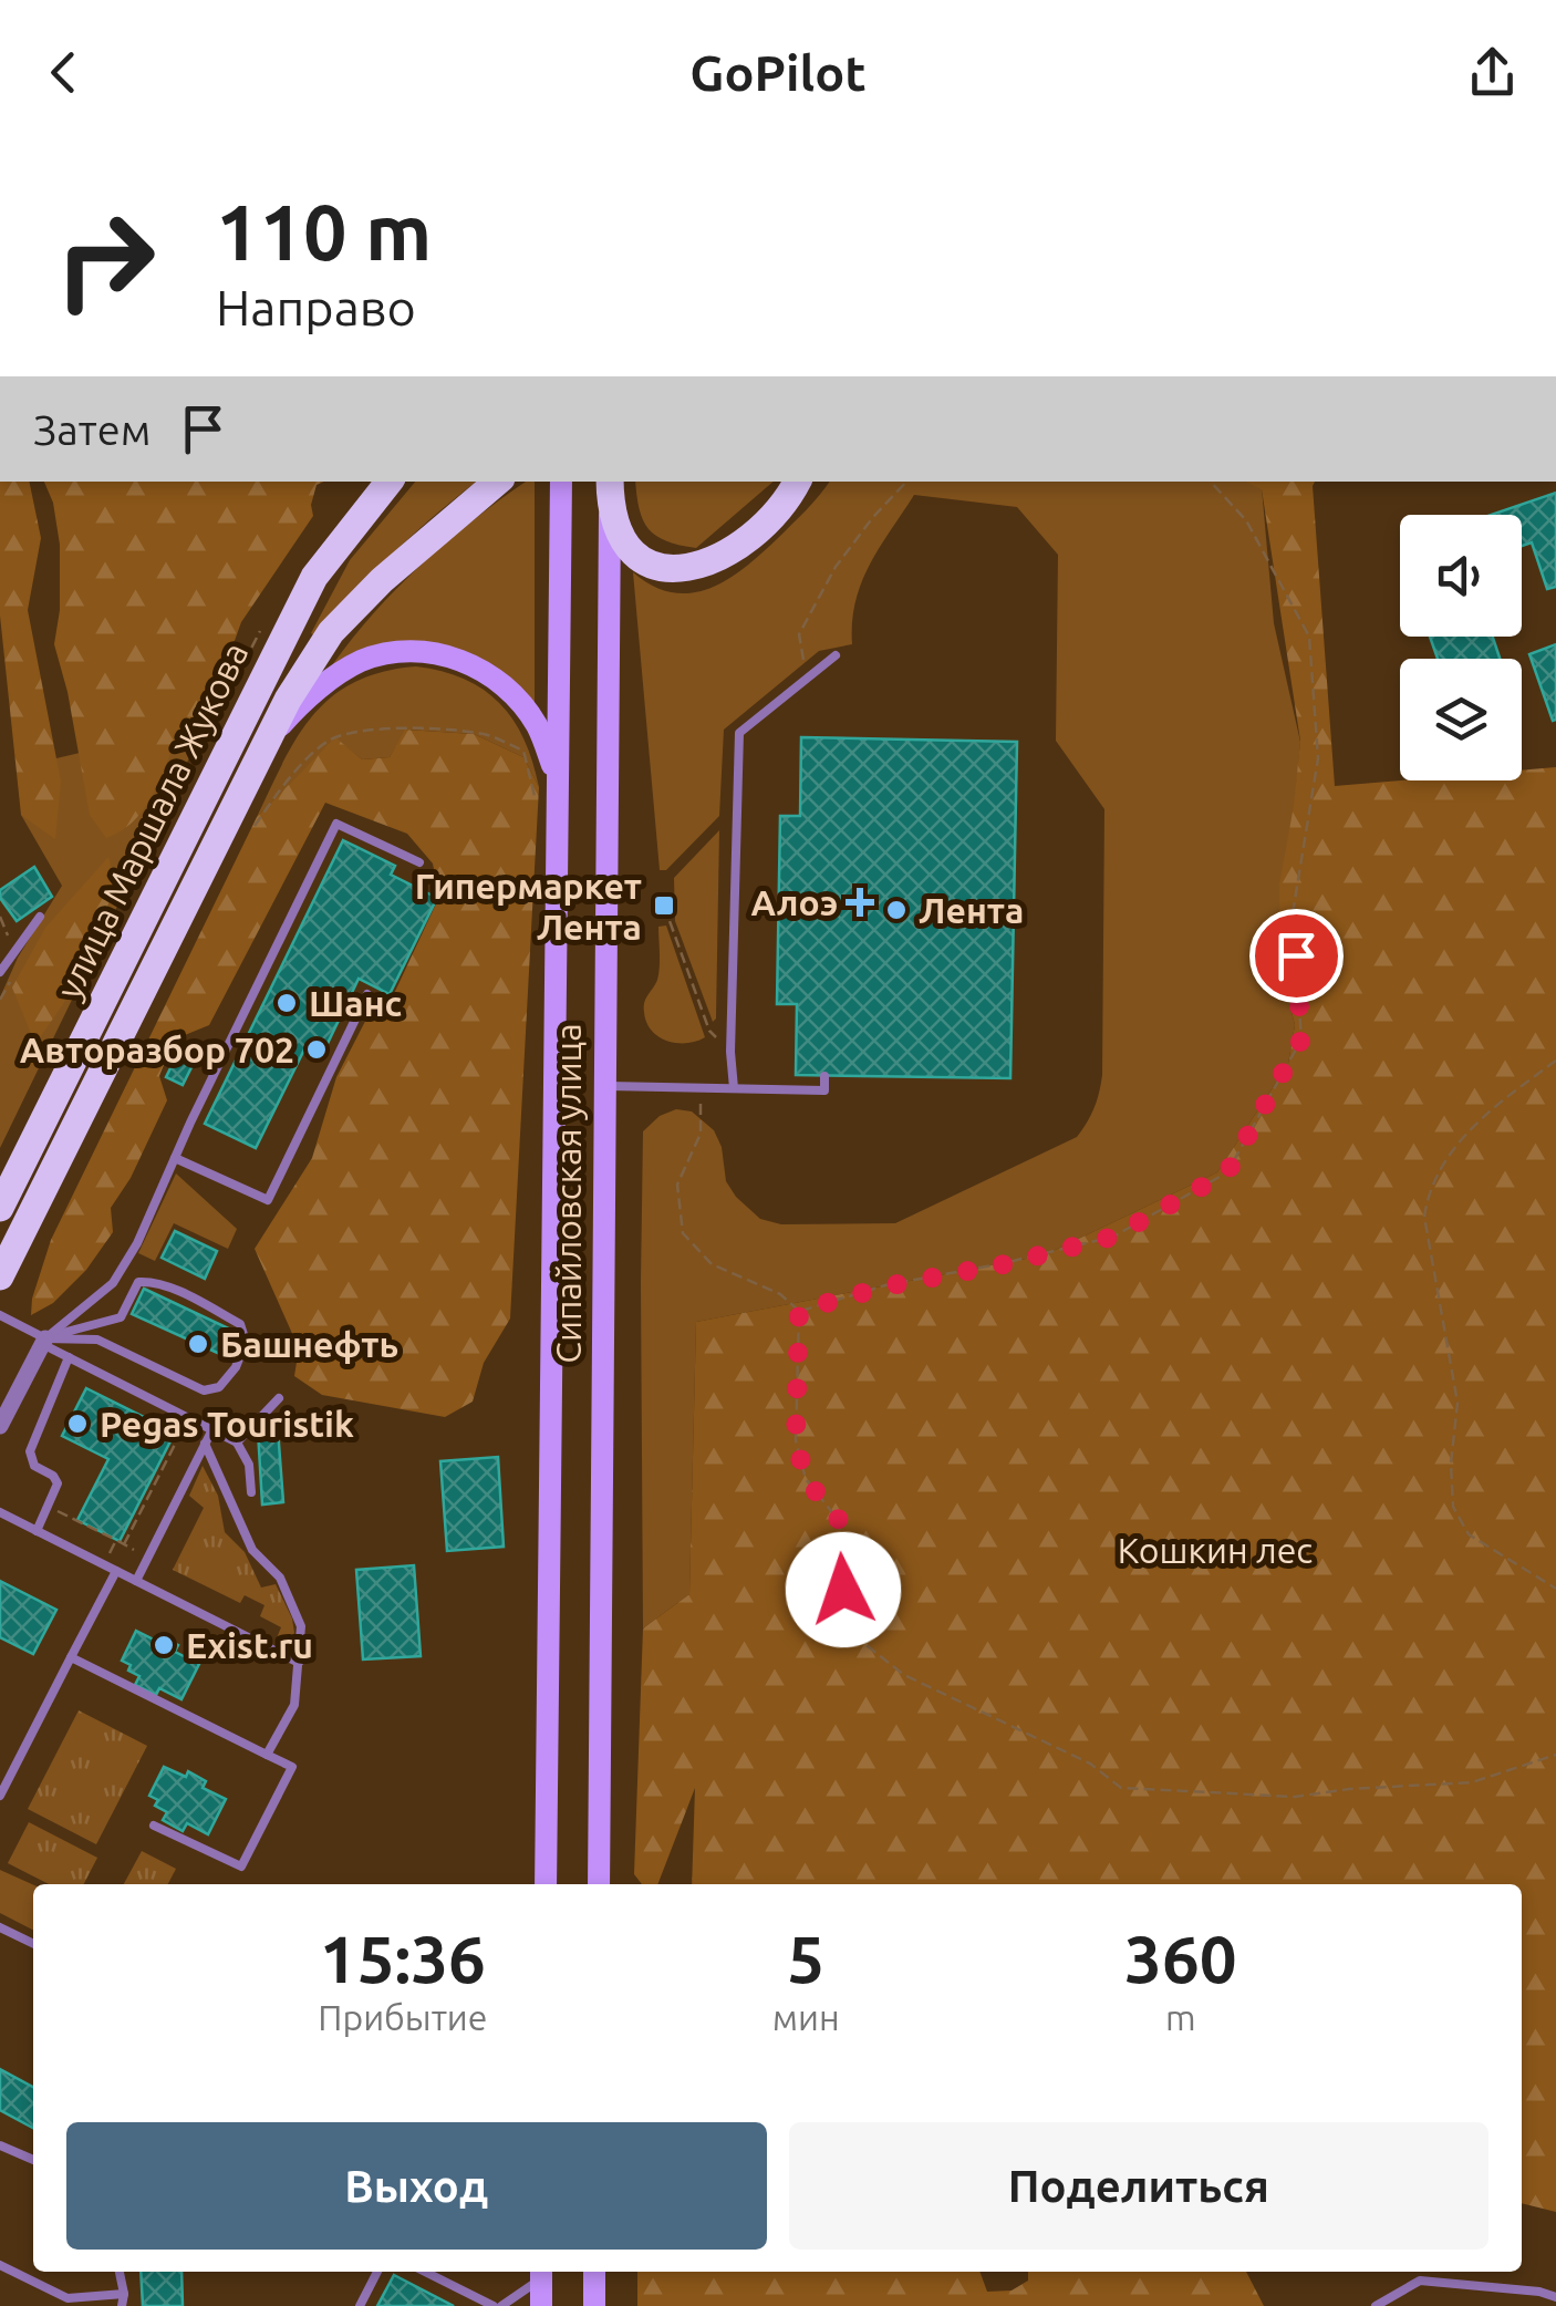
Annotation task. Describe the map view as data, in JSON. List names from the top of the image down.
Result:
{
  "streets": {
    "main road": ["улица Маршала Жукова", "Сипайловская улица"]
  },
  "parks": ["Кошкин лес"],
  "places": {
    "health": ["Алоэ"],
    "transit": ["Гипермаркет Лента"],
    "other": [
      "Лента",
      "Шанс",
      "Авторазбор 702",
      "Башнефть",
      "Pegas Touristik",
      "Exist.ru"
    ]
  },
  "page": {
    "header": "GoPilot",
    "turn": ["110 m", "Направо"],
    "then": "Затем",
    "eta": [
      "15:36",
      "Прибытие",
      "5",
      "мин",
      "360",
      "m"
    ],
    "buttons": ["Выход", "Поделиться"]
  }
}
